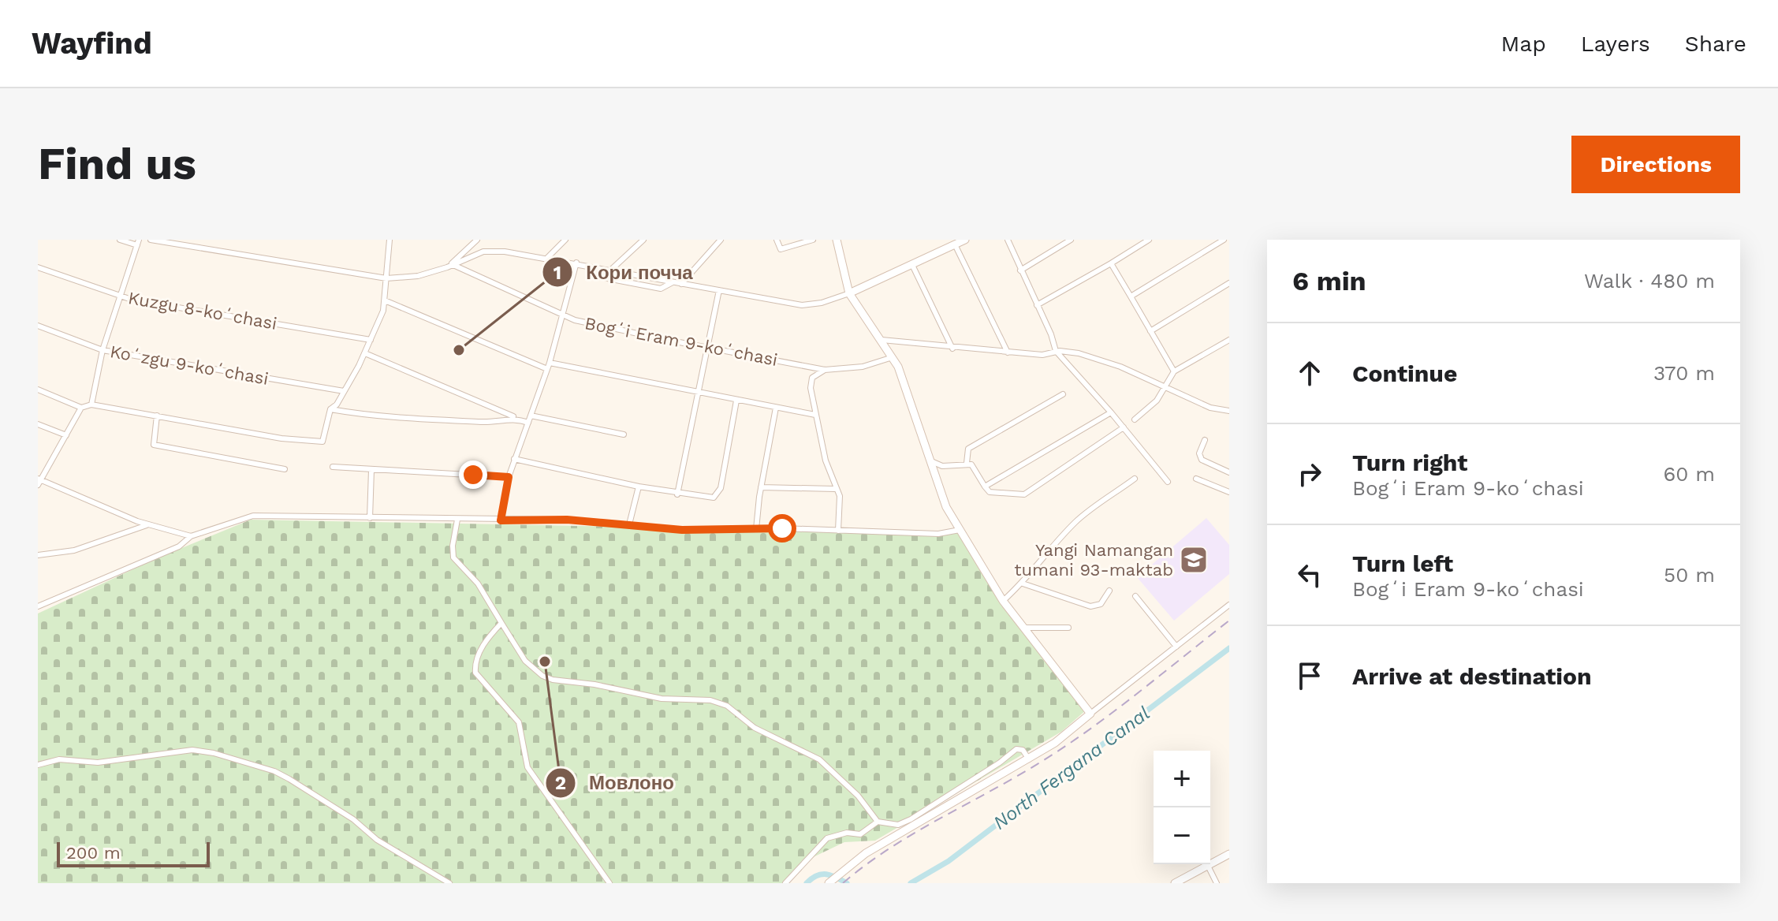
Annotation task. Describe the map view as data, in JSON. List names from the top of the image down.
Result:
{
  "streets": {
    "street": ["Kuzgu 8-koʻchasi", "Bogʻi Eram 9-koʻchasi", "Koʻzgu 9-koʻchasi"]
  },
  "water": ["North Fergana Canal"],
  "places": {
    "other": ["Кори почча", "Мовлоно"],
    "school or university": ["Yangi Namangan tumani 93-maktab"]
  },
  "scale_bar": "200 m",
  "page": {
    "header": "Wayfind",
    "nav": ["Map", "Layers", "Share"],
    "buttons": "Directions",
    "title": "Find us",
    "heading": ["6 min", "Walk · 480 m"],
    "list": [
      ["Continue", "370 m"],
      ["Turn right", "Bogʻi Eram 9-koʻchasi", "60 m"],
      ["Turn left", "Bogʻi Eram 9-koʻchasi", "50 m"],
      "Arrive at destination"
    ],
    "map_buttons": ["+", "−"],
    "scale": "200 m"
  }
}
